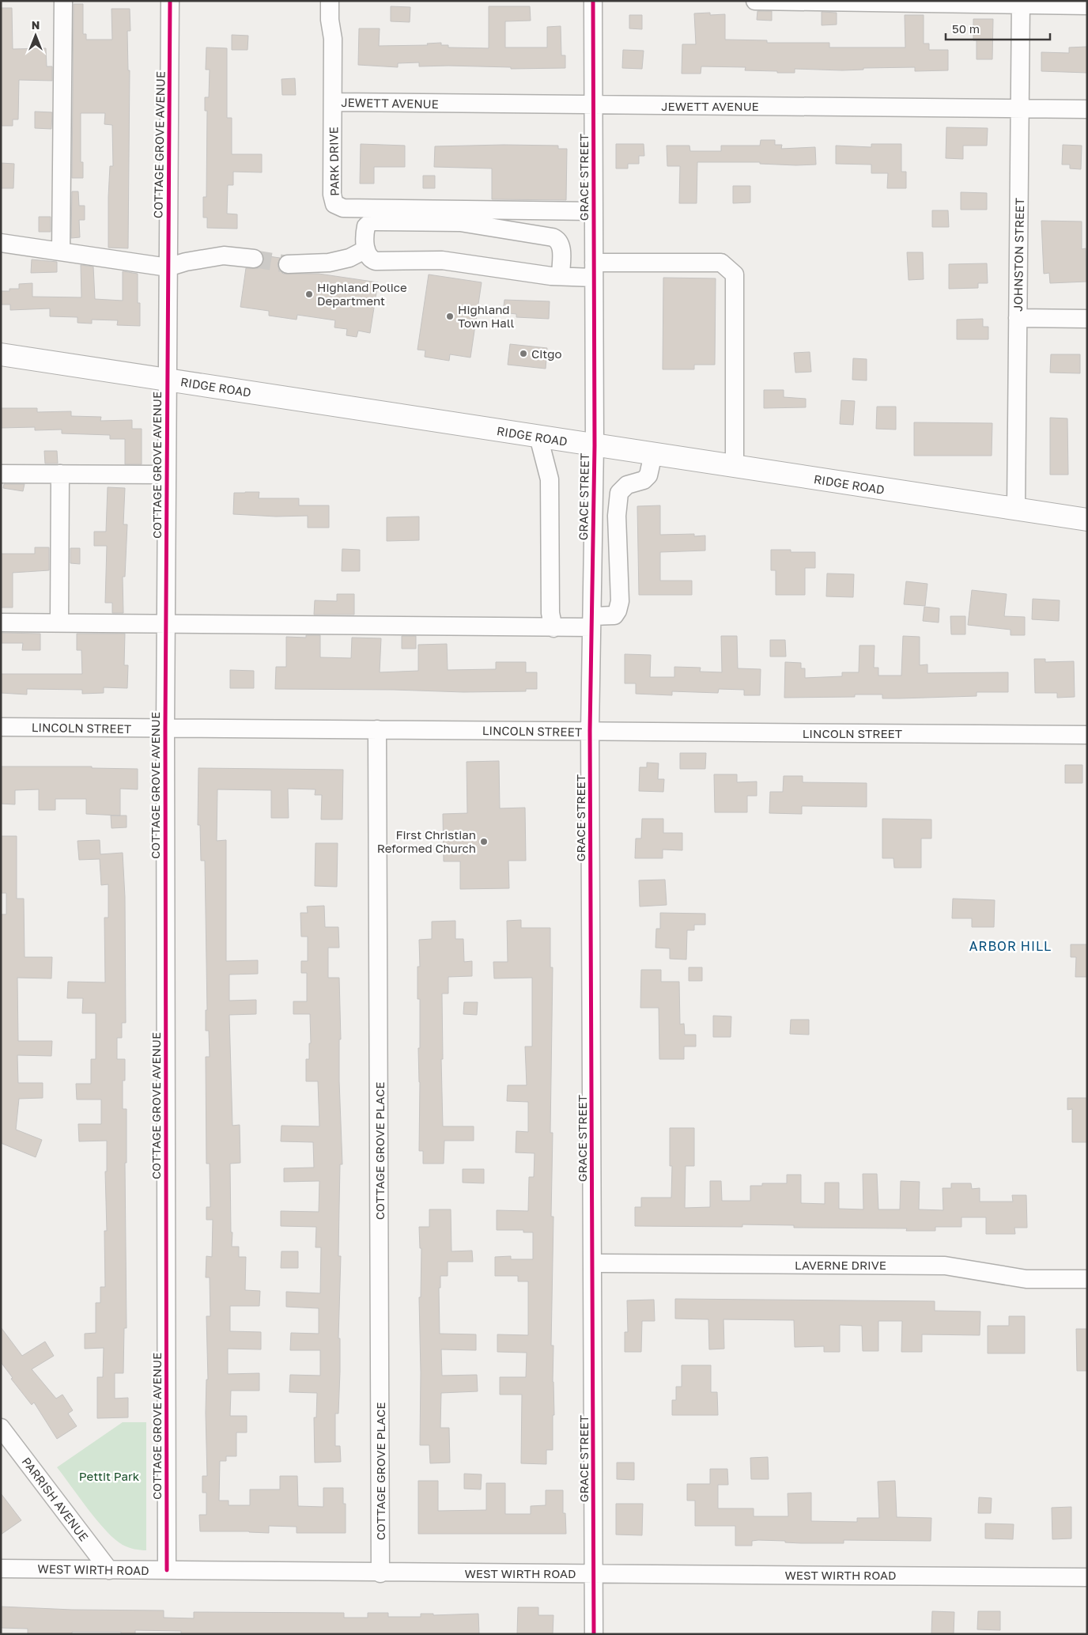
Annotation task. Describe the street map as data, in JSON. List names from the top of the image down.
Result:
{
  "streets": {
    "main road": ["RIDGE ROAD"],
    "street": [
      "JEWETT AVENUE",
      "COTTAGE GROVE AVENUE",
      "PARK DRIVE",
      "GRACE STREET",
      "JOHNSTON STREET",
      "LINCOLN STREET",
      "COTTAGE GROVE PLACE",
      "LAVERNE DRIVE",
      "PARRISH AVENUE",
      "WEST WIRTH ROAD"
    ]
  },
  "crossings": [
    ["JEWETT AVENUE", "PARK DRIVE"],
    ["JEWETT AVENUE", "GRACE STREET"],
    ["JEWETT AVENUE", "JOHNSTON STREET"],
    ["COTTAGE GROVE AVENUE", "RIDGE ROAD"],
    ["COTTAGE GROVE AVENUE", "LINCOLN STREET"],
    ["COTTAGE GROVE AVENUE", "WEST WIRTH ROAD"],
    ["PARK DRIVE", "GRACE STREET"],
    ["GRACE STREET", "RIDGE ROAD"],
    ["GRACE STREET", "LINCOLN STREET"],
    ["GRACE STREET", "LAVERNE DRIVE"],
    ["GRACE STREET", "WEST WIRTH ROAD"],
    ["JOHNSTON STREET", "RIDGE ROAD"],
    ["LINCOLN STREET", "COTTAGE GROVE PLACE"],
    ["COTTAGE GROVE PLACE", "WEST WIRTH ROAD"],
    ["PARRISH AVENUE", "WEST WIRTH ROAD"]
  ],
  "districts": ["ARBOR HILL"],
  "parks": ["Pettit Park"],
  "places": [
    "Highland Police Department",
    "Highland Town Hall",
    "Citgo",
    "First Christian Reformed Church"
  ],
  "scale_bar": "50 m",
  "north": "top"
}
